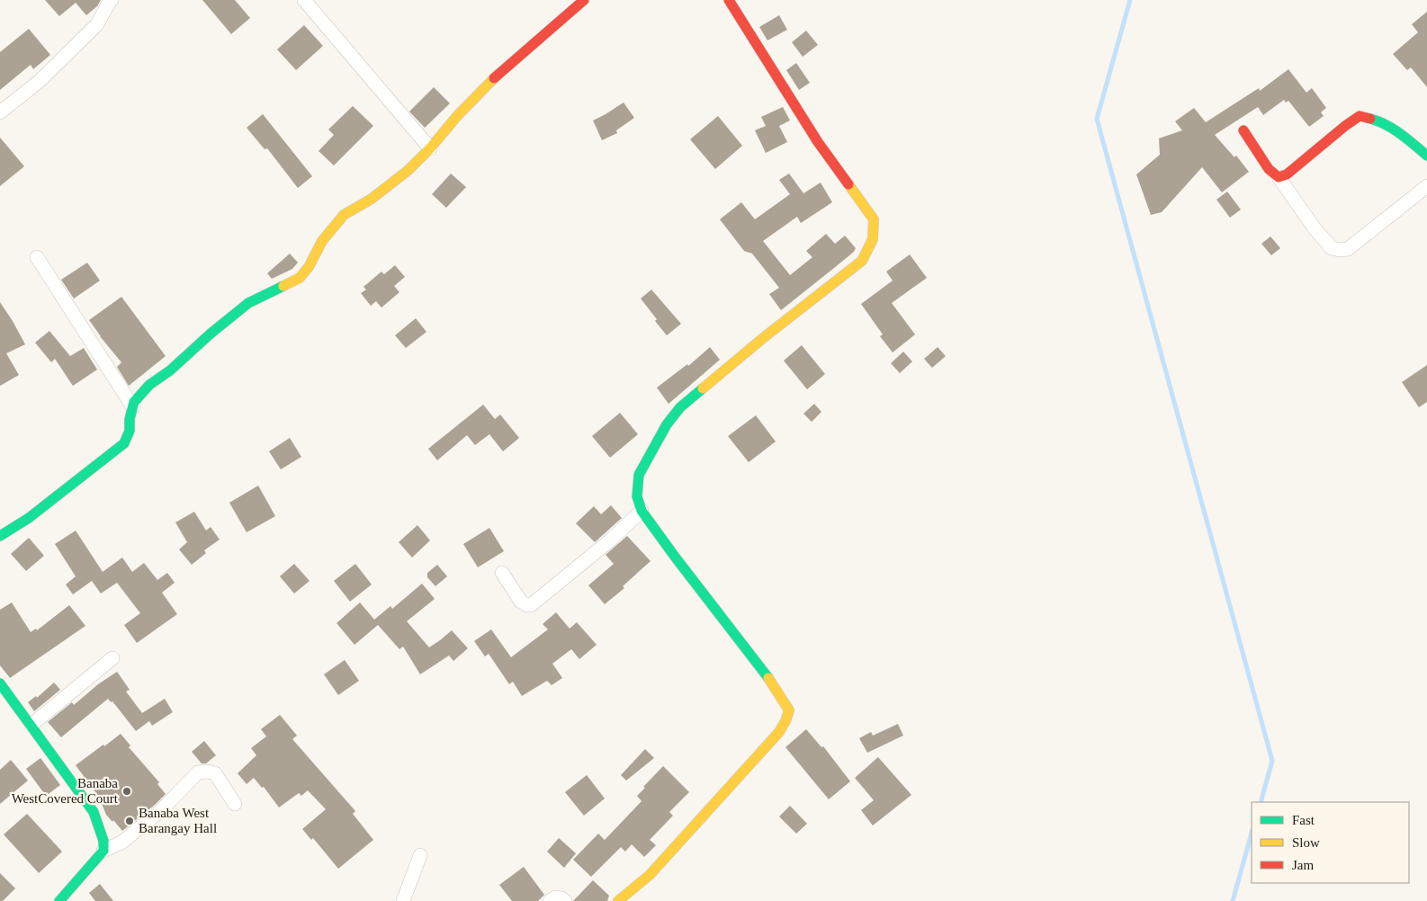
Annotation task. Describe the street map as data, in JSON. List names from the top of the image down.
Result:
{
  "places": ["Banaba WestCovered Court", "Banaba West Barangay Hall"],
  "legend": ["Fast", "Slow", "Jam"]
}
